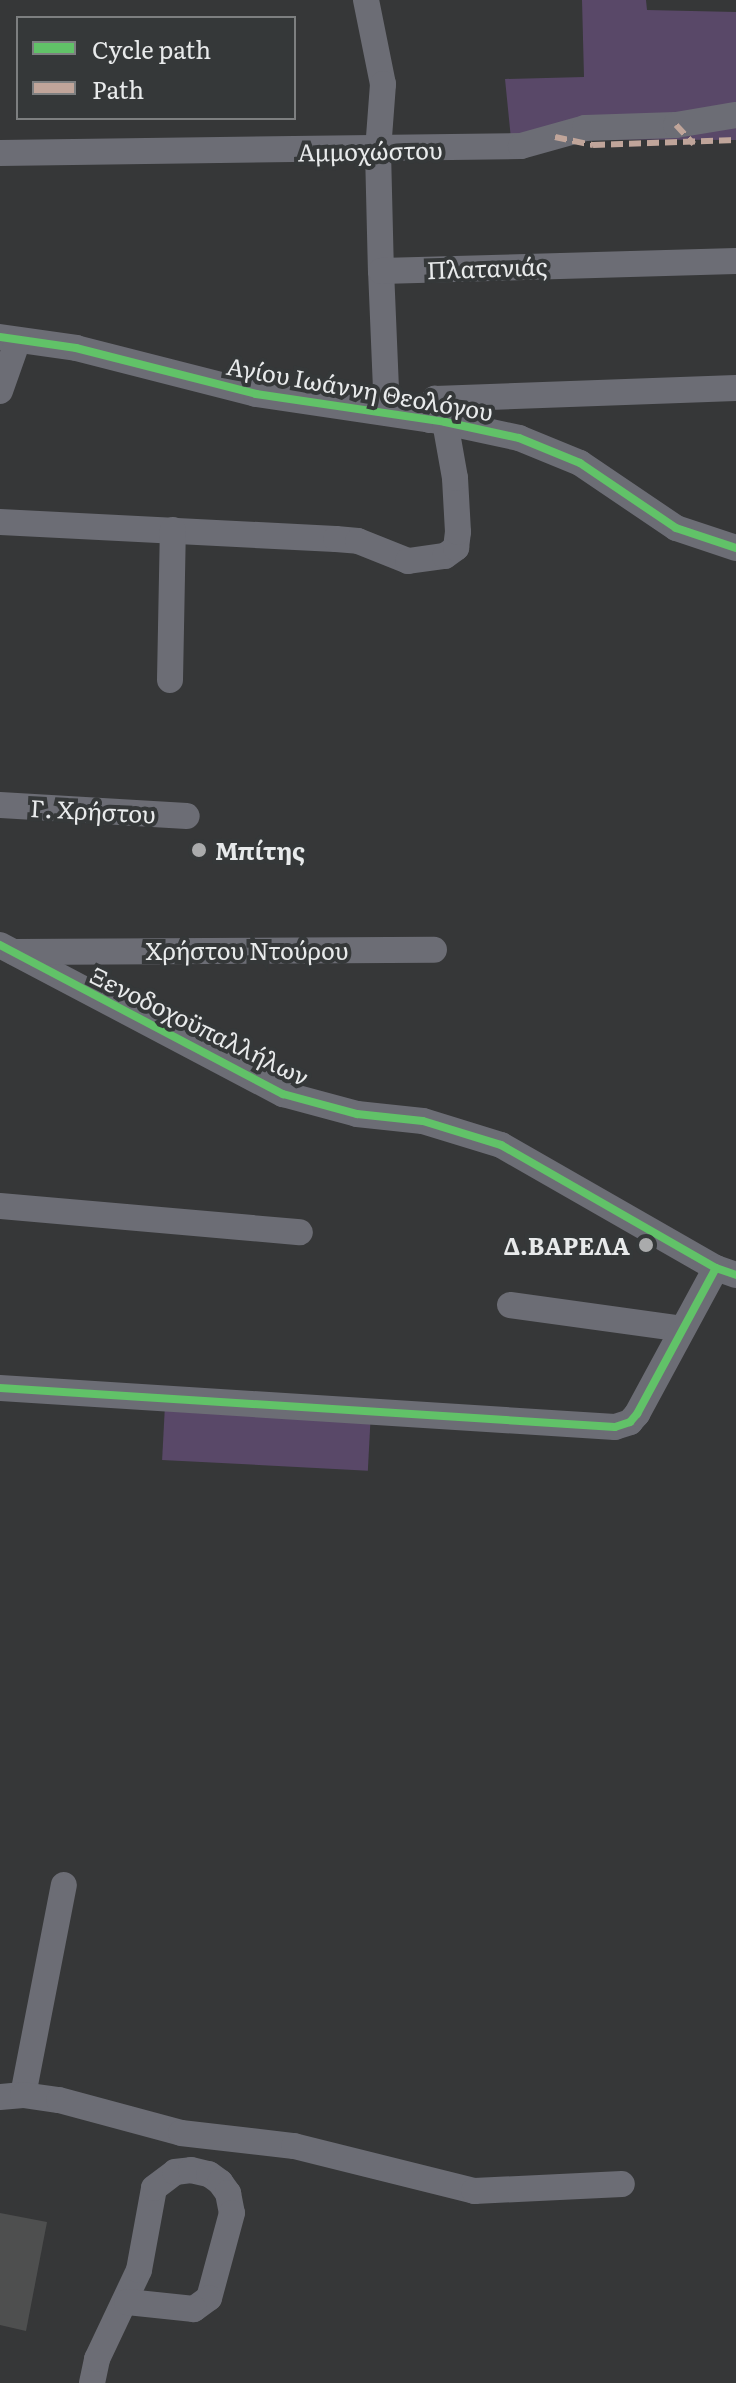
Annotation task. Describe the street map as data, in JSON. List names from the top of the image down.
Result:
{
  "streets": {
    "street": [
      "Αμμοχώστου",
      "Πλατανιάς",
      "Αγίου Ιωάννη Θεολόγου",
      "Γ. Χρήστου",
      "Χρήστου Ντούρου",
      "Ξενοδοχοϋπαλλήλων"
    ]
  },
  "crossings": [
    ["Χρήστου Ντούρου", "Ξενοδοχοϋπαλλήλων"]
  ],
  "places": ["Μπίτης", "Δ.ΒΑΡΕΛΑ"],
  "legend": ["Cycle path", "Path"]
}
